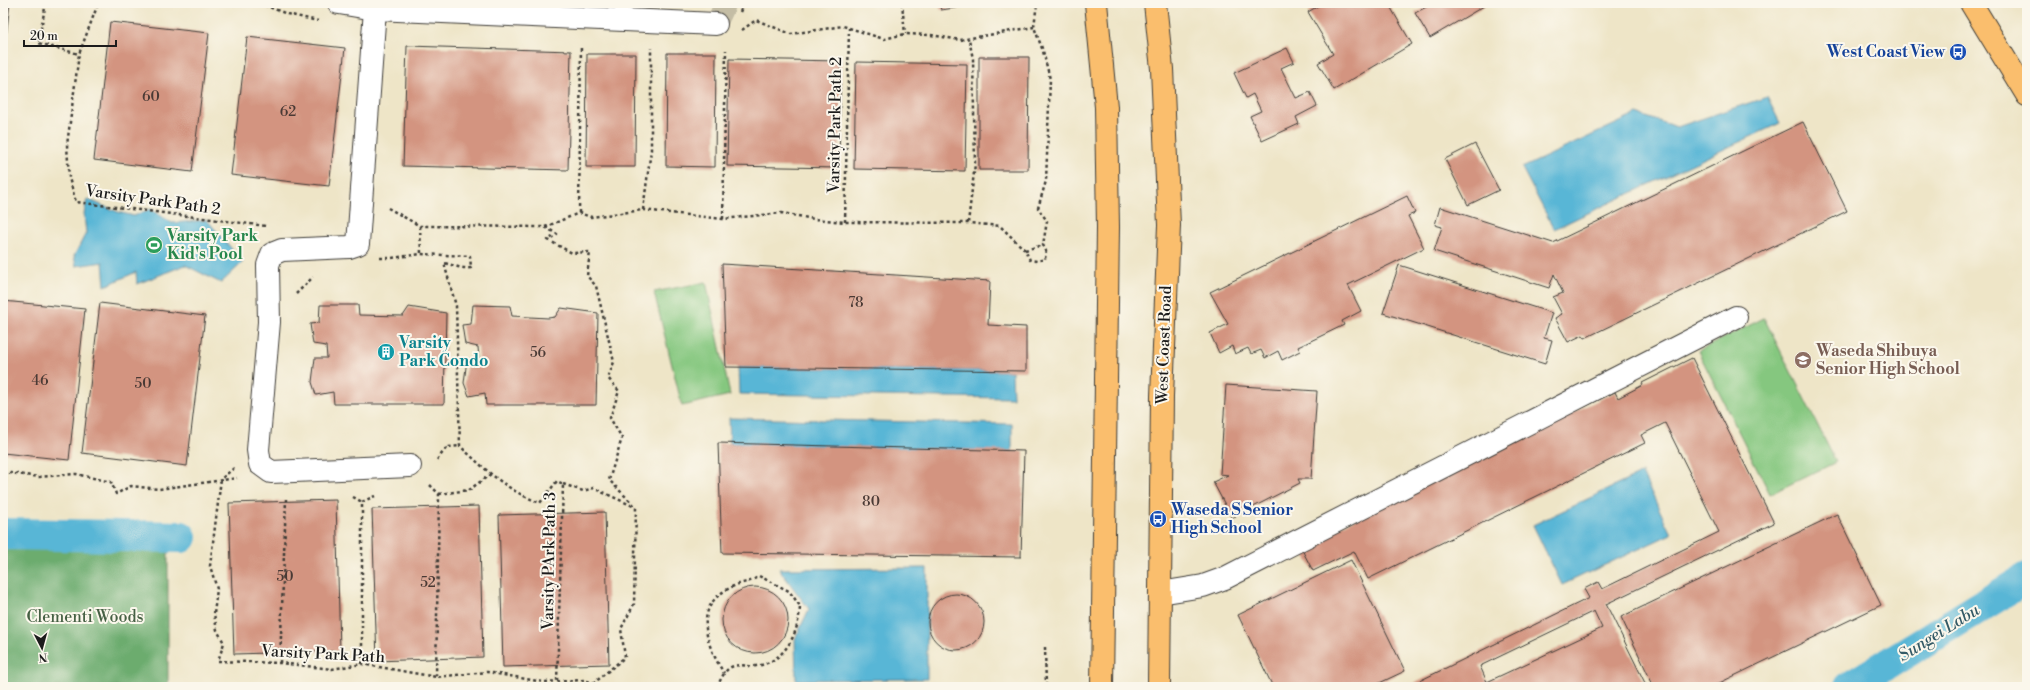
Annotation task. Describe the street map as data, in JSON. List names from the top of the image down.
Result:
{
  "streets": {
    "main road": ["West Coast Road"],
    "path": ["Varsity Park Path 2", "Varsity PArk Path 3", "Varsity Park Path"]
  },
  "crossings": [
    ["Varsity PArk Path 3", "Varsity Park Path"]
  ],
  "water": ["Sungei Labu"],
  "parks": ["Clementi Woods"],
  "places": {
    "bus stop": ["West Coast View", "Waseda S Senior High School"],
    "sports": ["Varsity Park Kid's Pool"],
    "building": ["Varsity Park Condo"],
    "school or university": ["Waseda Shibuya Senior High School"]
  },
  "house_numbers": [
    "60",
    "62",
    "78",
    "56",
    "46",
    "50",
    "80",
    "50",
    "52"
  ],
  "scale_bar": "20 m",
  "north": "bottom"
}
